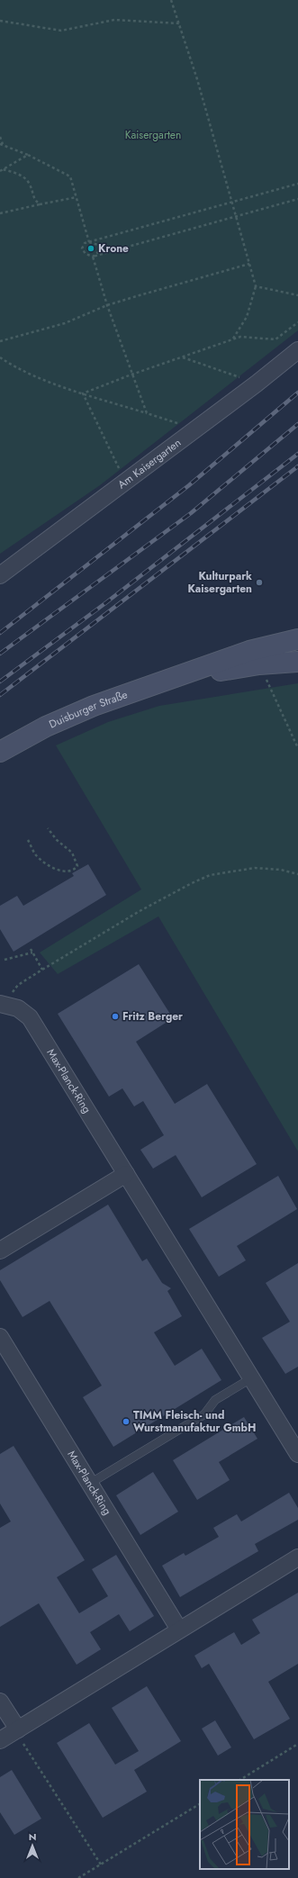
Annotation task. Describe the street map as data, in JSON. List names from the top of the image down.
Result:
{
  "streets": {
    "main road": ["Duisburger Straße"],
    "street": ["Am Kaisergarten", "Max-Planck-Ring"]
  },
  "parks": ["Kaisergarten"],
  "places": [
    "Krone",
    "Kulturpark Kaisergarten",
    "Fritz Berger",
    "TIMM Fleisch- und Wurstmanufaktur GmbH"
  ],
  "north": "top"
}
